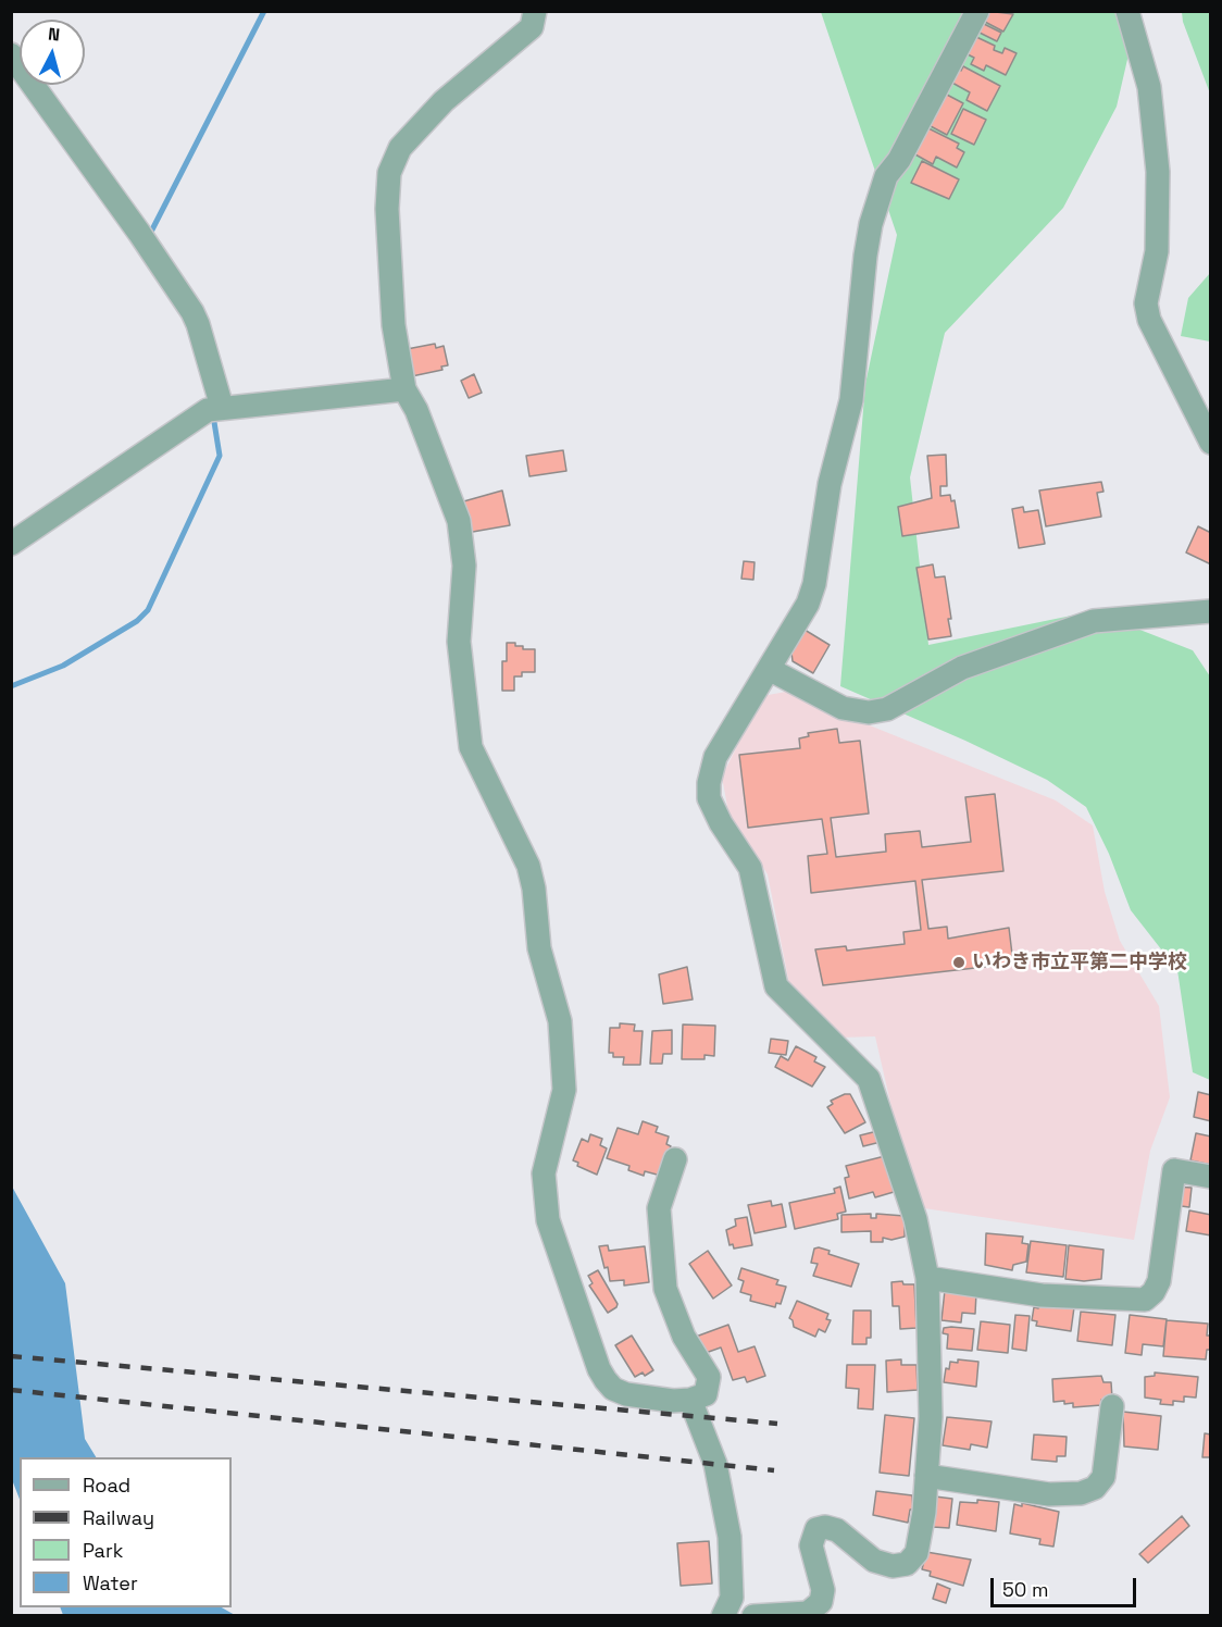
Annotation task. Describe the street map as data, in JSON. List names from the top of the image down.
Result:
{
  "places": ["いわき市立平第二中学校"],
  "legend": [
    "Road",
    "Railway",
    "Park",
    "Water"
  ],
  "scale_bar": "50 m",
  "north": "top"
}
